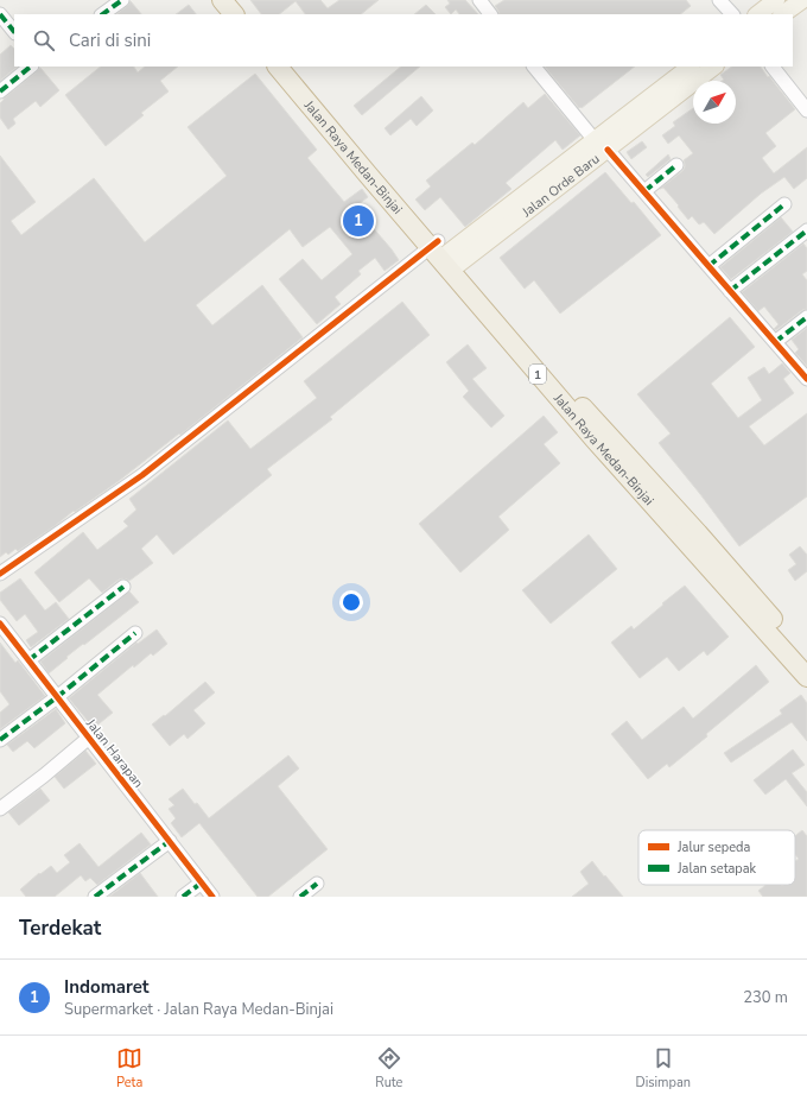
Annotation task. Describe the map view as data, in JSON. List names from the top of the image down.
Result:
{
  "streets": {
    "highway": ["Jalan Raya Medan-Binjai", "1"],
    "main road": ["Jalan Orde Baru"],
    "street": ["Jalan Harapan"]
  },
  "crossings": [
    ["Jalan Raya Medan-Binjai", "Jalan Orde Baru"]
  ],
  "legend": ["Jalur sepeda", "Jalan setapak"],
  "north": "top right",
  "page": {
    "search": "Cari di sini",
    "pins": "1",
    "heading": "Terdekat",
    "list": [
      {
        "mark": "1",
        "name": "Indomaret",
        "note": "Supermarket · Jalan Raya Medan-Binjai",
        "value": "230 m"
      }
    ],
    "nav": ["Peta", "Rute", "Disimpan"]
  }
}
